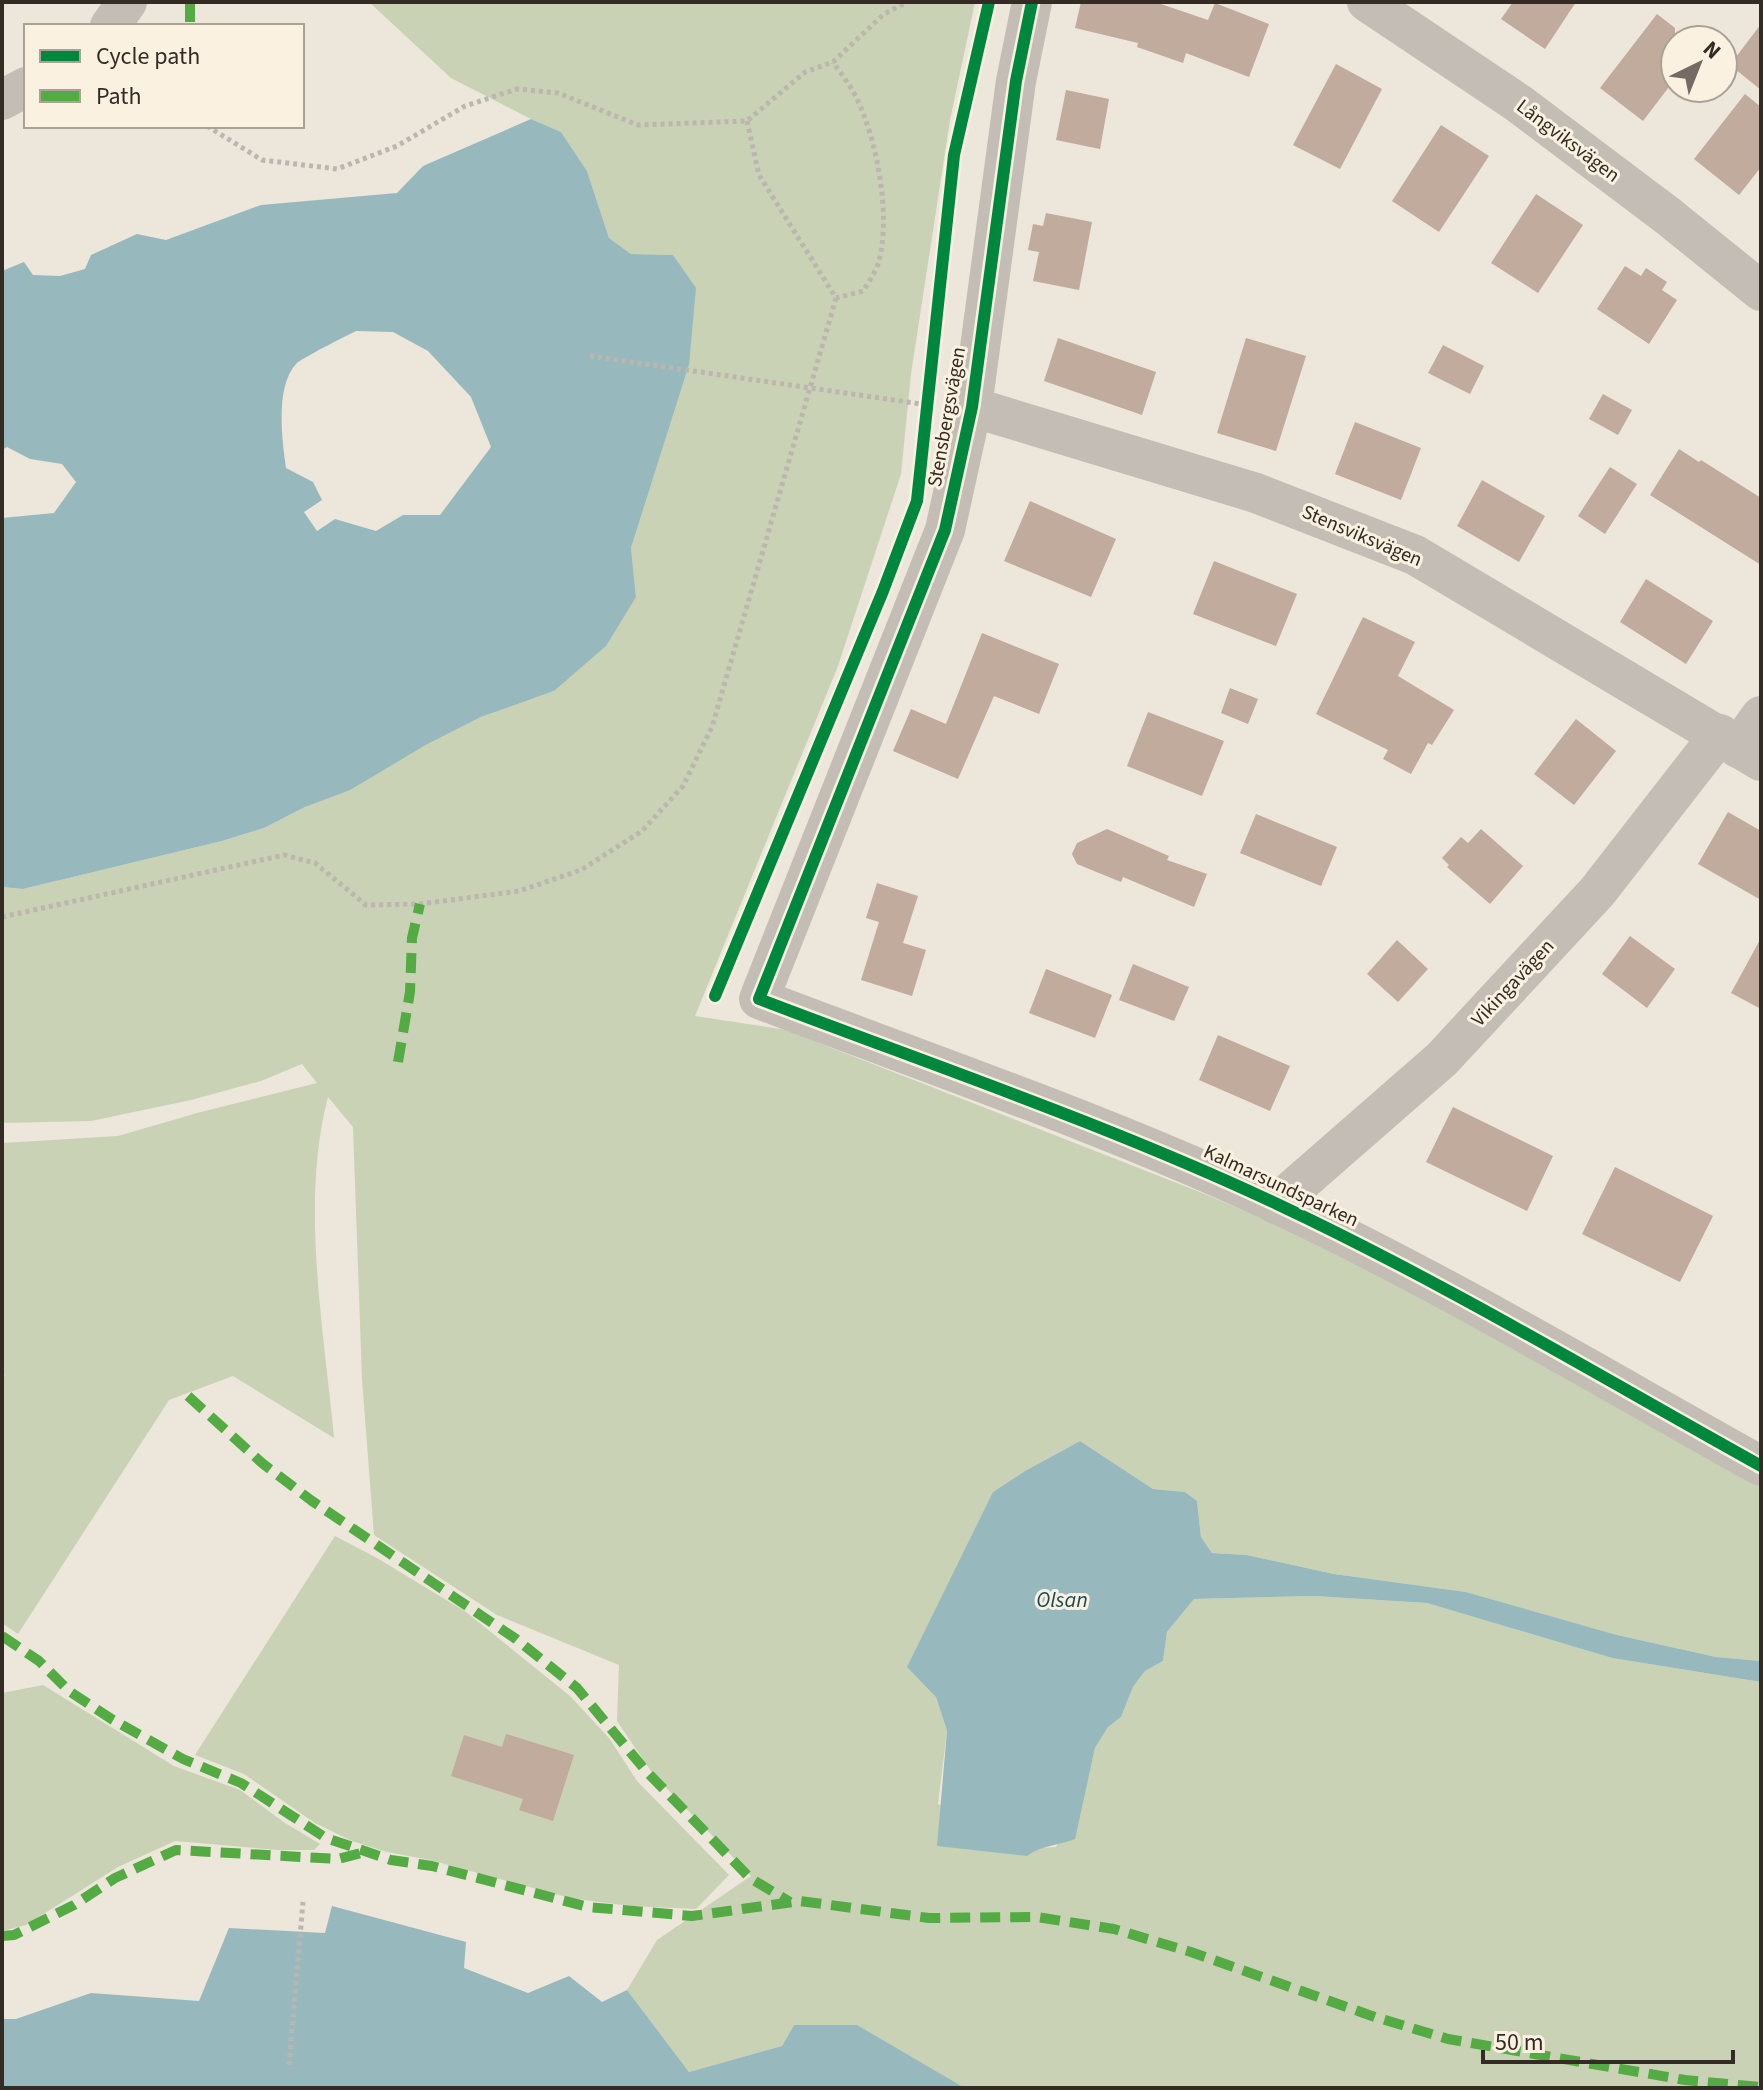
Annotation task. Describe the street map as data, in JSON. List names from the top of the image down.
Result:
{
  "streets": {
    "street": [
      "Långviksvägen",
      "Stensbergsvägen",
      "Stensviksvägen",
      "Vikingavägen",
      "Kalmarsundsparken"
    ]
  },
  "crossings": [
    ["Stensbergsvägen", "Stensviksvägen"],
    ["Stensbergsvägen", "Kalmarsundsparken"],
    ["Stensviksvägen", "Vikingavägen"],
    ["Vikingavägen", "Kalmarsundsparken"]
  ],
  "water": ["Olsan"],
  "legend": ["Cycle path", "Path"],
  "scale_bar": "50 m",
  "north": "top right"
}
